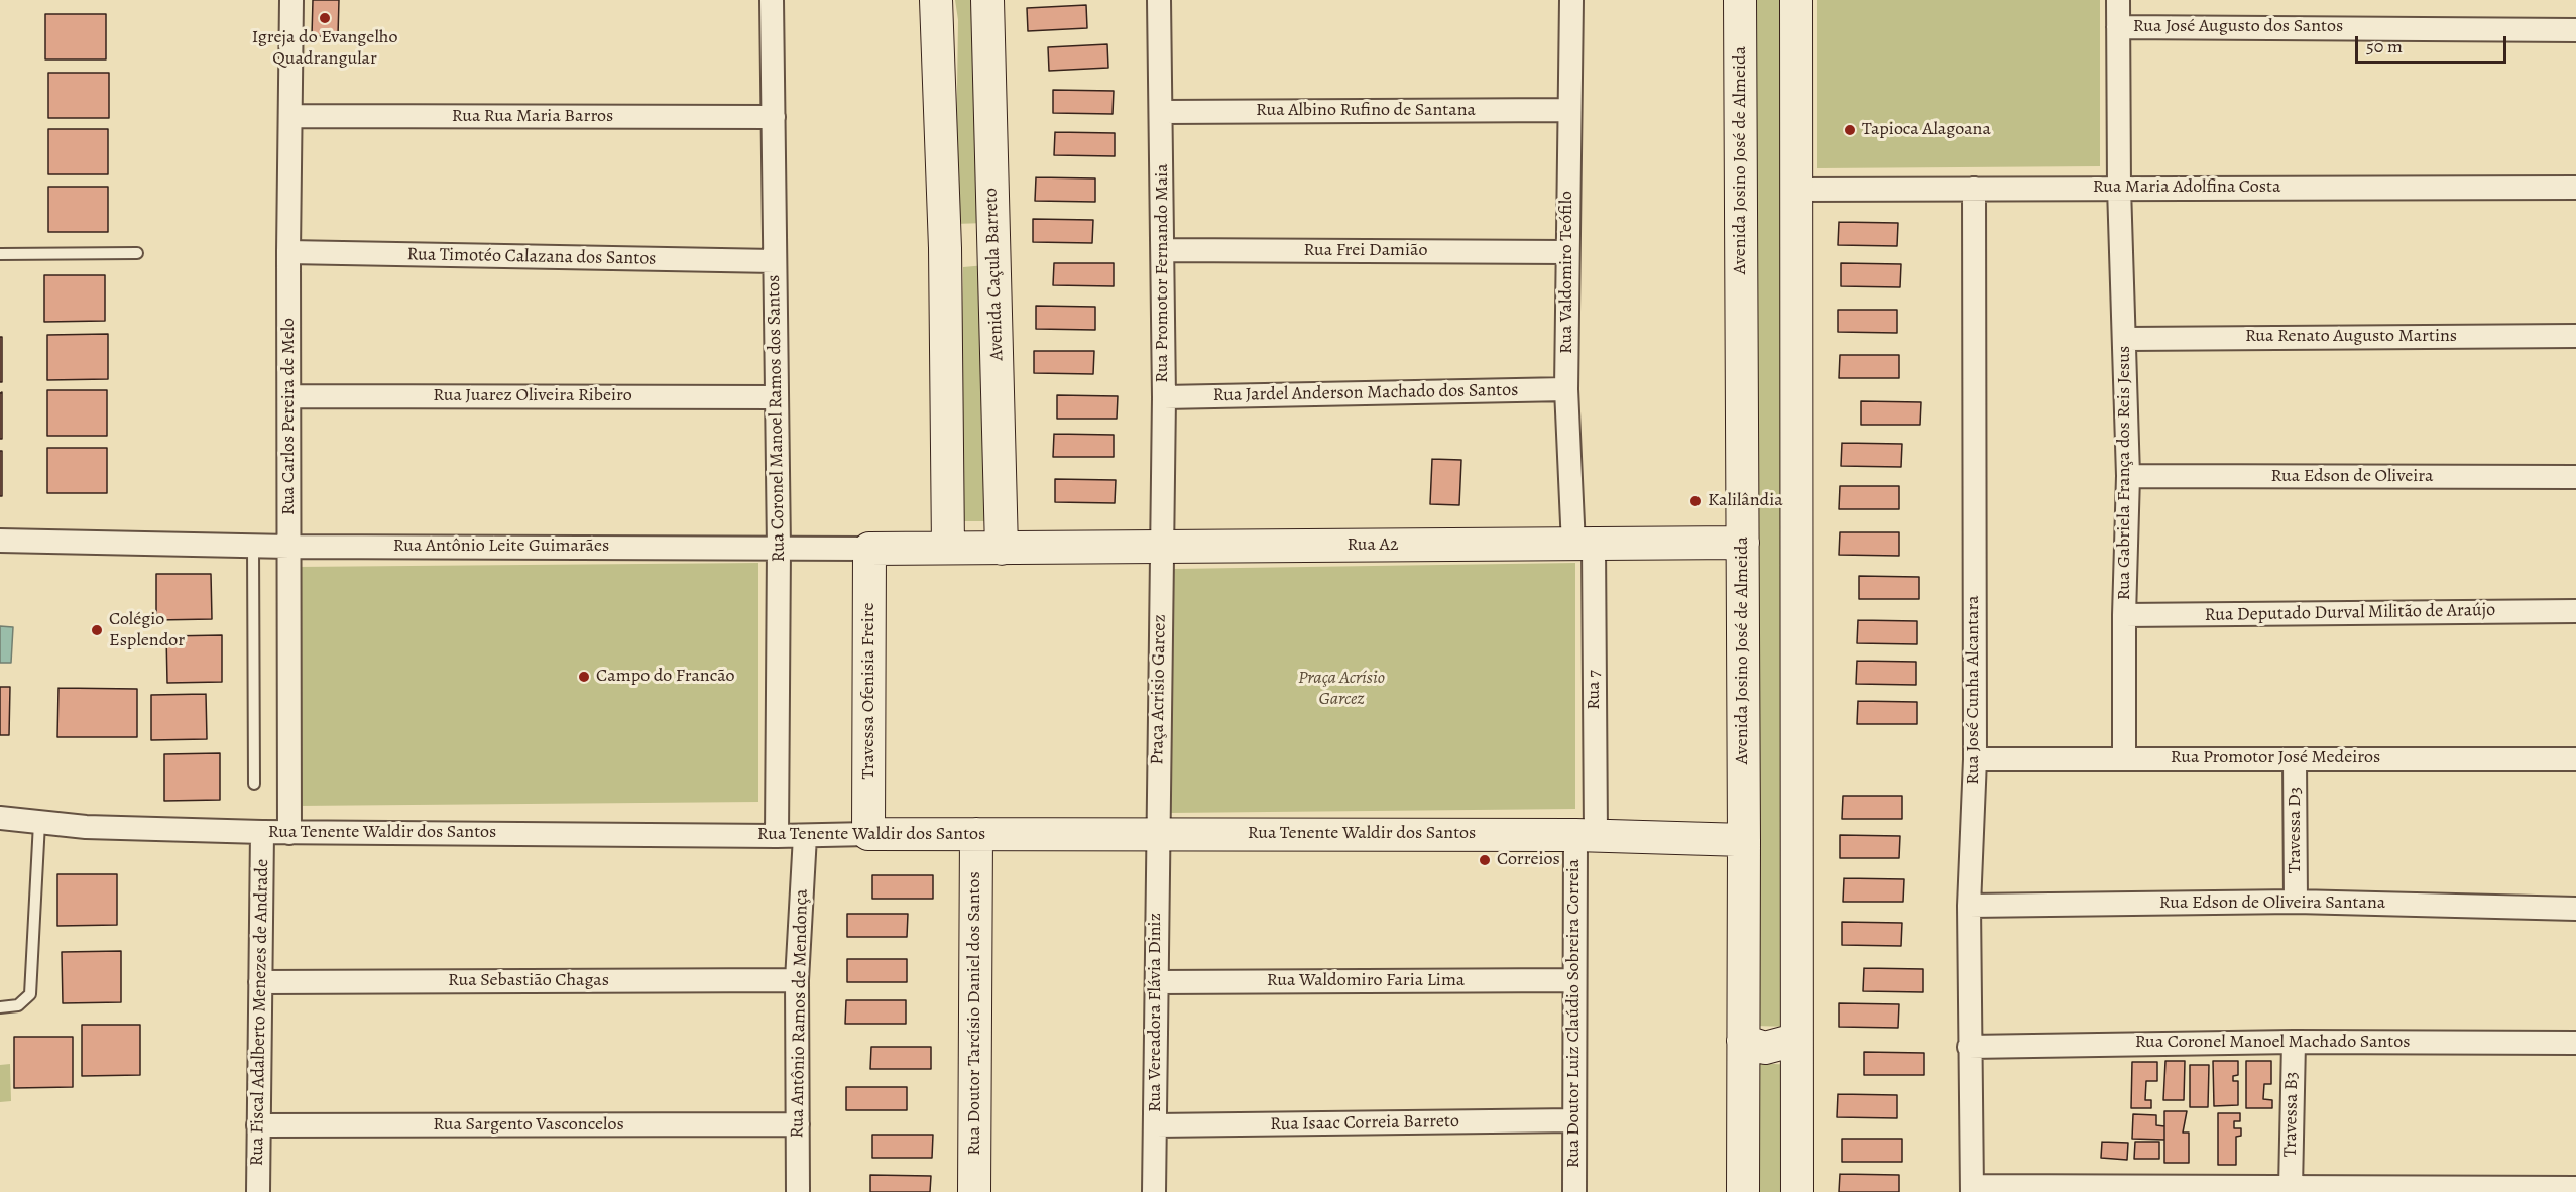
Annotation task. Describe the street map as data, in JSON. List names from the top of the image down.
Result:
{
  "streets": {
    "street": [
      "Rua José Augusto dos Santos",
      "Rua Albino Rufino de Santana",
      "Rua Rua Maria Barros",
      "Avenida Josino José de Almeida",
      "Rua Maria Adolfina Costa",
      "Rua Frei Damião",
      "Rua Timotéo Calazana dos Santos",
      "Rua Valdomiro Teófilo",
      "Rua Promotor Fernando Maia",
      "Avenida Caçula Barreto",
      "Rua Renato Augusto Martins",
      "Rua Jardel Anderson Machado dos Santos",
      "Rua Juarez Oliveira Ribeiro",
      "Rua Carlos Pereira de Melo",
      "Rua Coronel Manoel Ramos dos Santos",
      "Rua Gabriela França dos Reis Jesus",
      "Rua Edson de Oliveira",
      "Rua A2",
      "Rua Antônio Leite Guimarães",
      "Rua Deputado Durval Militão de Araújo",
      "Praça Acrisio Garcez",
      "Rua 7",
      "Rua José Cunha Alcantara",
      "Travessa Ofenisia Freire",
      "Rua Promotor José Medeiros",
      "Travessa D3",
      "Rua Tenente Waldir dos Santos",
      "Rua Edson de Oliveira Santana",
      "Rua Sebastião Chagas",
      "Rua Waldomiro Faria Lima",
      "Rua Fiscal Adalberto Menezes de Andrade",
      "Rua Vereadora Flávia Diniz",
      "Rua Antônio Ramos de Mendonça",
      "Rua Doutor Tarcísio Daniel dos Santos",
      "Rua Doutor Luiz Claúdio Sobreira Correia",
      "Rua Coronel Manoel Machado Santos",
      "Travessa B3",
      "Rua Isaac Correia Barreto",
      "Rua Sargento Vasconcelos"
    ]
  },
  "crossings": [
    ["Rua José Augusto dos Santos", "Rua Gabriela França dos Reis Jesus"],
    ["Rua Albino Rufino de Santana", "Rua Valdomiro Teófilo"],
    ["Rua Albino Rufino de Santana", "Rua Promotor Fernando Maia"],
    ["Rua Rua Maria Barros", "Rua Carlos Pereira de Melo"],
    ["Rua Rua Maria Barros", "Rua Coronel Manoel Ramos dos Santos"],
    ["Avenida Josino José de Almeida", "Rua A2"],
    ["Avenida Josino José de Almeida", "Rua Tenente Waldir dos Santos"],
    ["Rua Maria Adolfina Costa", "Rua Gabriela França dos Reis Jesus"],
    ["Rua Maria Adolfina Costa", "Rua José Cunha Alcantara"],
    ["Rua Frei Damião", "Rua Valdomiro Teófilo"],
    ["Rua Frei Damião", "Rua Promotor Fernando Maia"],
    ["Rua Timotéo Calazana dos Santos", "Rua Carlos Pereira de Melo"],
    ["Rua Timotéo Calazana dos Santos", "Rua Coronel Manoel Ramos dos Santos"],
    ["Rua Valdomiro Teófilo", "Rua Jardel Anderson Machado dos Santos"],
    ["Rua Valdomiro Teófilo", "Rua A2"],
    ["Rua Valdomiro Teófilo", "Rua 7"],
    ["Rua Promotor Fernando Maia", "Rua Jardel Anderson Machado dos Santos"],
    ["Rua Promotor Fernando Maia", "Rua A2"],
    ["Rua Promotor Fernando Maia", "Praça Acrisio Garcez"],
    ["Avenida Caçula Barreto", "Rua A2"],
    ["Avenida Caçula Barreto", "Rua Antônio Leite Guimarães"],
    ["Rua Renato Augusto Martins", "Rua Gabriela França dos Reis Jesus"],
    ["Rua Juarez Oliveira Ribeiro", "Rua Carlos Pereira de Melo"],
    ["Rua Juarez Oliveira Ribeiro", "Rua Coronel Manoel Ramos dos Santos"],
    ["Rua Carlos Pereira de Melo", "Rua Antônio Leite Guimarães"],
    ["Rua Carlos Pereira de Melo", "Rua Tenente Waldir dos Santos"],
    ["Rua Coronel Manoel Ramos dos Santos", "Rua Antônio Leite Guimarães"],
    ["Rua Coronel Manoel Ramos dos Santos", "Rua Tenente Waldir dos Santos"],
    ["Rua Gabriela França dos Reis Jesus", "Rua Edson de Oliveira"],
    ["Rua Gabriela França dos Reis Jesus", "Rua Deputado Durval Militão de Araújo"],
    ["Rua Gabriela França dos Reis Jesus", "Rua Promotor José Medeiros"],
    ["Rua A2", "Rua Antônio Leite Guimarães"],
    ["Rua A2", "Praça Acrisio Garcez"],
    ["Rua A2", "Rua 7"],
    ["Rua Antônio Leite Guimarães", "Travessa Ofenisia Freire"],
    ["Praça Acrisio Garcez", "Rua Tenente Waldir dos Santos"],
    ["Praça Acrisio Garcez", "Rua Vereadora Flávia Diniz"],
    ["Rua 7", "Rua Tenente Waldir dos Santos"],
    ["Rua 7", "Rua Doutor Luiz Claúdio Sobreira Correia"],
    ["Rua José Cunha Alcantara", "Rua Promotor José Medeiros"],
    ["Rua José Cunha Alcantara", "Rua Edson de Oliveira Santana"],
    ["Rua José Cunha Alcantara", "Rua Coronel Manoel Machado Santos"],
    ["Travessa Ofenisia Freire", "Rua Tenente Waldir dos Santos"],
    ["Rua Promotor José Medeiros", "Travessa D3"],
    ["Travessa D3", "Rua Edson de Oliveira Santana"],
    ["Rua Tenente Waldir dos Santos", "Rua Fiscal Adalberto Menezes de Andrade"],
    ["Rua Tenente Waldir dos Santos", "Rua Vereadora Flávia Diniz"],
    ["Rua Tenente Waldir dos Santos", "Rua Antônio Ramos de Mendonça"],
    ["Rua Tenente Waldir dos Santos", "Rua Doutor Tarcísio Daniel dos Santos"],
    ["Rua Tenente Waldir dos Santos", "Rua Doutor Luiz Claúdio Sobreira Correia"],
    ["Rua Sebastião Chagas", "Rua Fiscal Adalberto Menezes de Andrade"],
    ["Rua Sebastião Chagas", "Rua Antônio Ramos de Mendonça"],
    ["Rua Waldomiro Faria Lima", "Rua Vereadora Flávia Diniz"],
    ["Rua Waldomiro Faria Lima", "Rua Doutor Luiz Claúdio Sobreira Correia"],
    ["Rua Fiscal Adalberto Menezes de Andrade", "Rua Sargento Vasconcelos"],
    ["Rua Vereadora Flávia Diniz", "Rua Isaac Correia Barreto"],
    ["Rua Antônio Ramos de Mendonça", "Rua Sargento Vasconcelos"],
    ["Rua Doutor Luiz Claúdio Sobreira Correia", "Rua Isaac Correia Barreto"],
    ["Rua Coronel Manoel Machado Santos", "Travessa B3"]
  ],
  "parks": ["Praça Acrísio Garcez"],
  "places": [
    "Igreja do Evangelho Quadrangular",
    "Tapioca Alagoana",
    "Kalilândia",
    "Colégio Esplendor",
    "Campo do Francão",
    "Correios"
  ],
  "scale_bar": "50 m"
}
